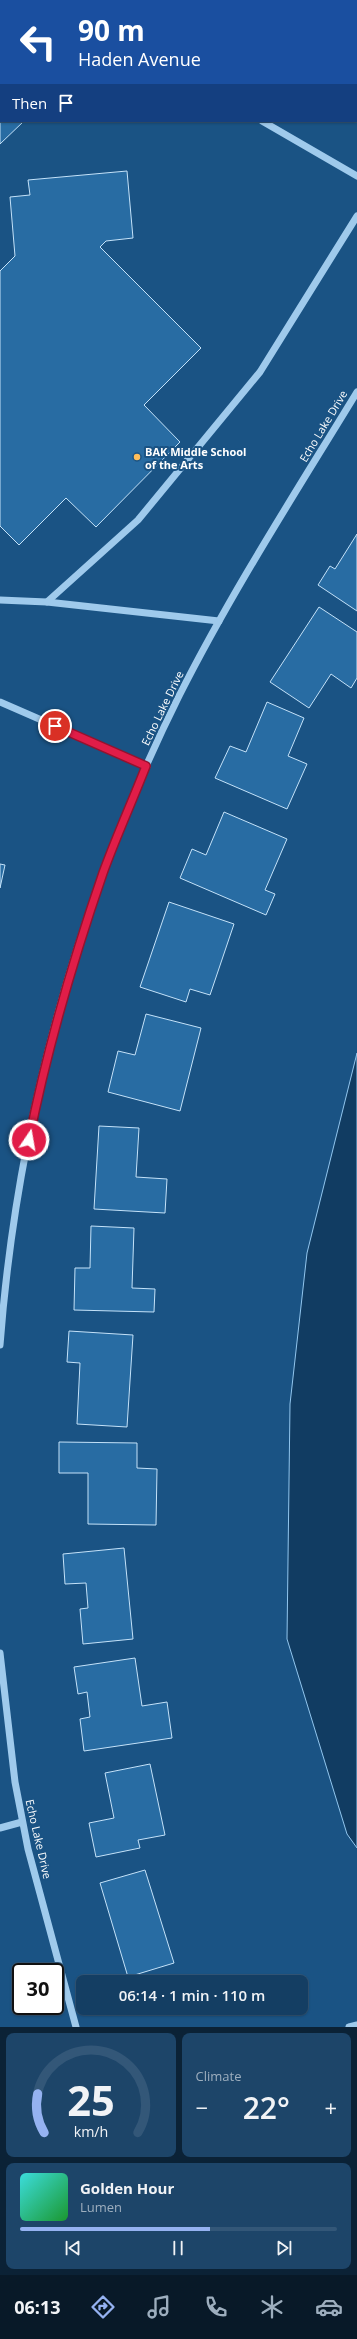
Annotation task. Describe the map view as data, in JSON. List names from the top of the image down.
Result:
{
  "streets": {
    "street": ["Echo Lake Drive"]
  },
  "places": ["BAK Middle School of the Arts"],
  "page": {
    "turn": ["90 m", "Haden Avenue"],
    "then": "Then",
    "limit": "30",
    "trip": "06:14 · 1 min · 110 m",
    "tile": "Climate",
    "heat": ["−", "22°", "+"],
    "song": ["Golden Hour", "Lumen"],
    "tabs": "06:13",
    "gauge": ["25", "km/h"]
  }
}
